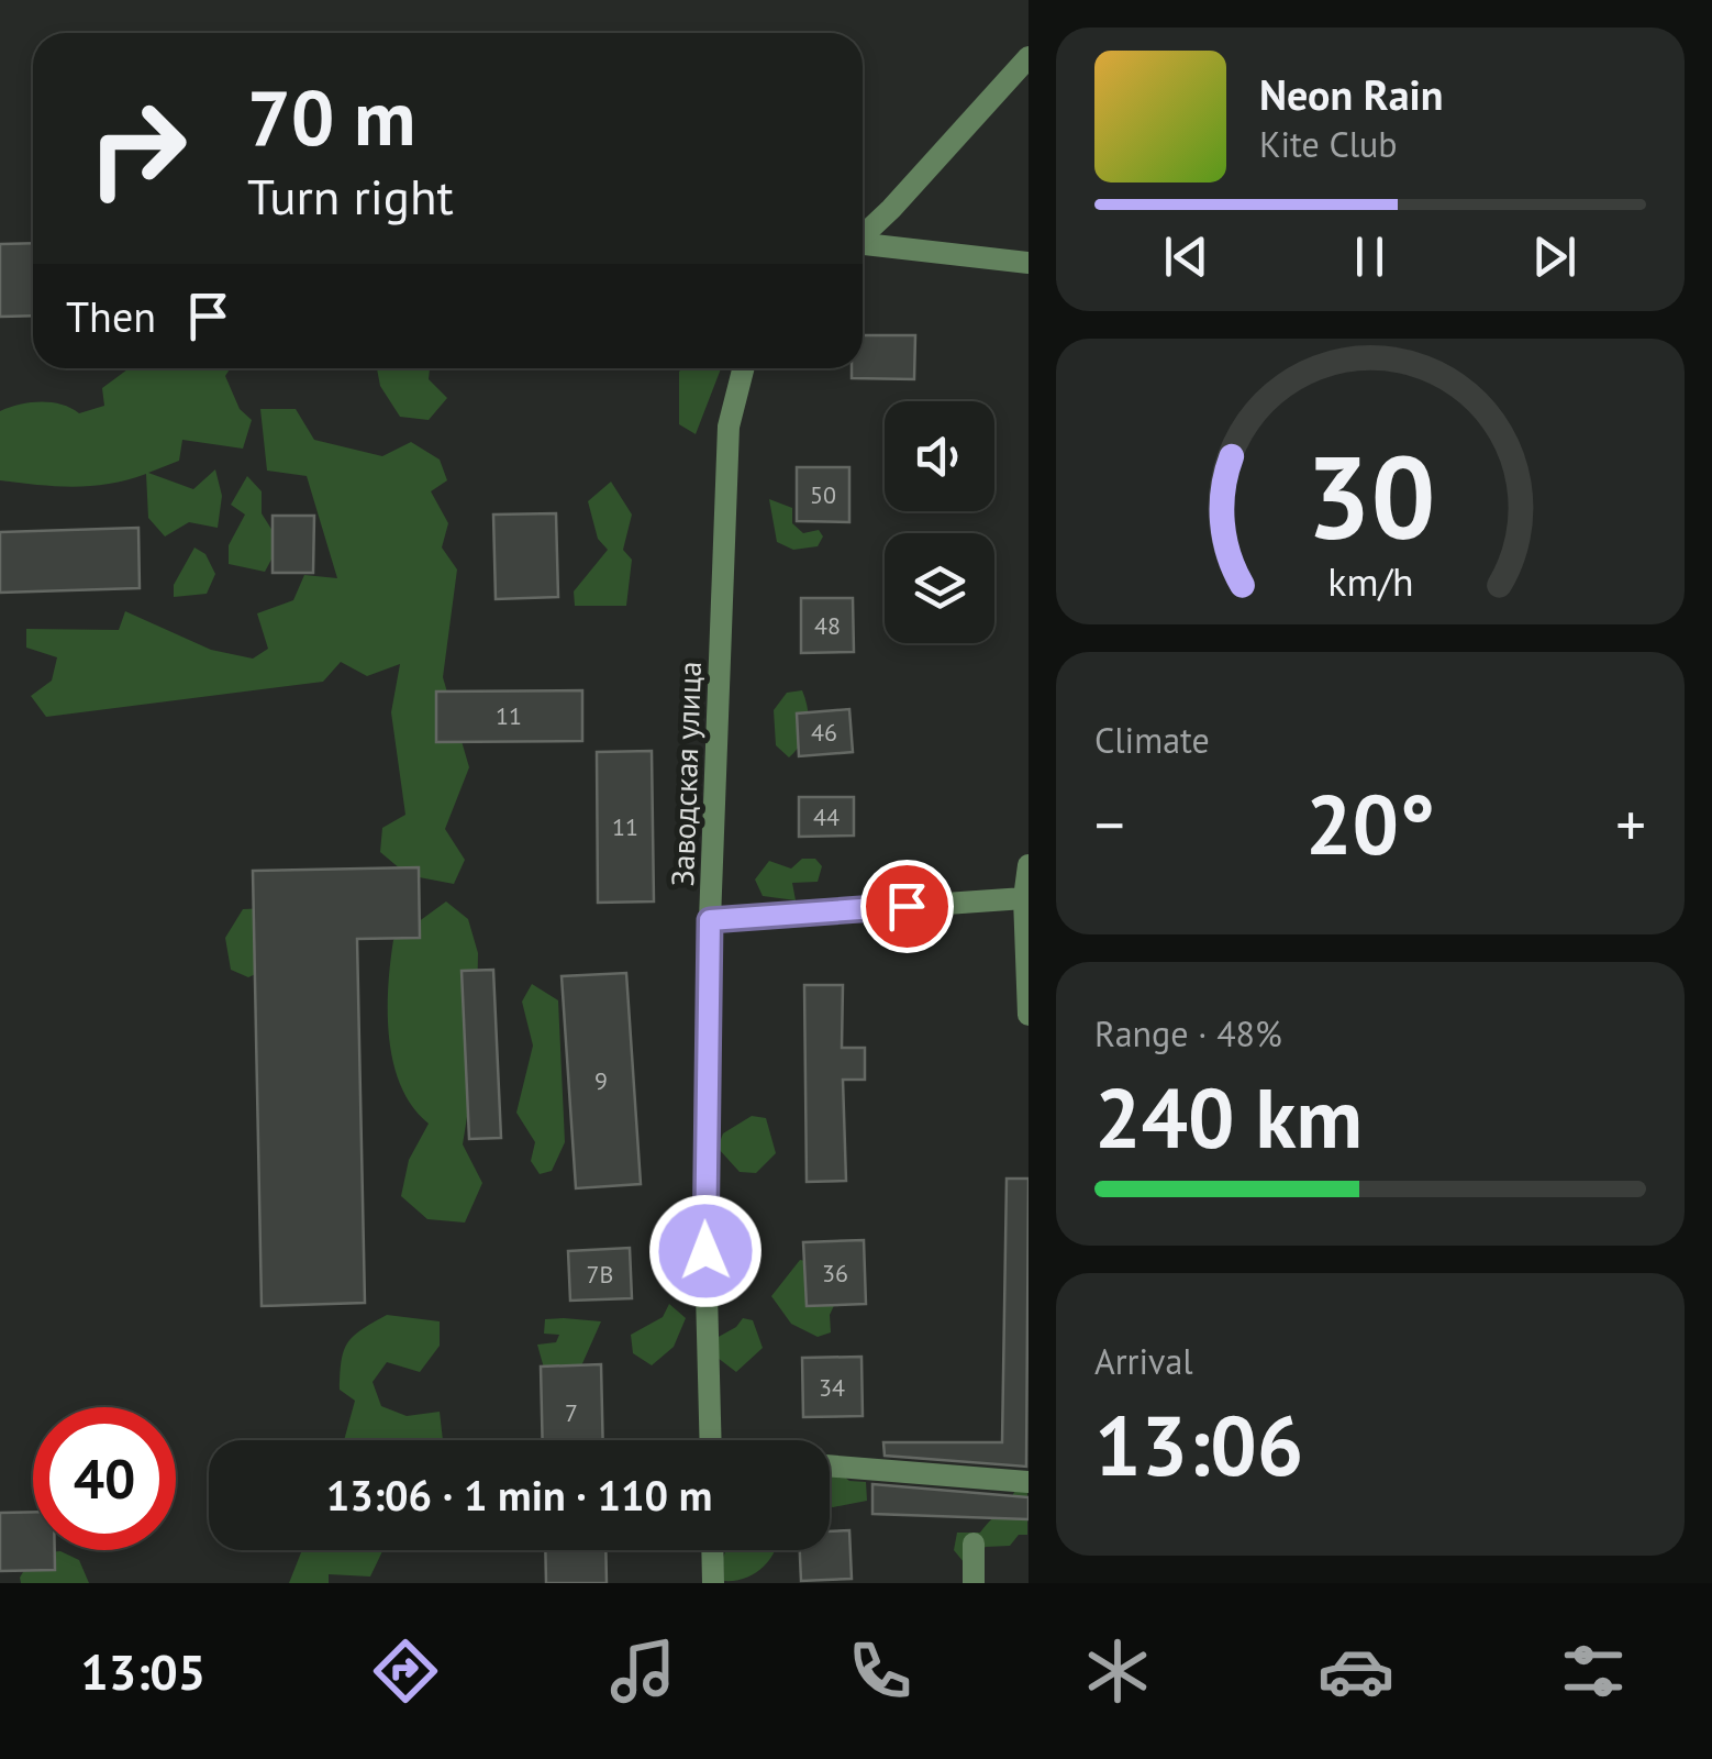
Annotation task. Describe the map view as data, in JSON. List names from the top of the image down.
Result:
{
  "streets": {
    "street": ["Заводская улица"]
  },
  "house_numbers": [
    "50",
    "48",
    "11",
    "46",
    "44",
    "11",
    "9",
    "36",
    "7В",
    "34",
    "7"
  ],
  "page": {
    "turn": ["70 m", "Turn right"],
    "song": ["Neon Rain", "Kite Club"],
    "then": "Then",
    "tile": [
      "Climate",
      ["Range · 48%", "240 km"],
      ["Arrival", "13:06"]
    ],
    "heat": ["−", "20°", "+"],
    "limit": "40",
    "trip": "13:06 · 1 min · 110 m",
    "tabs": "13:05",
    "gauge": ["30", "km/h"]
  }
}
